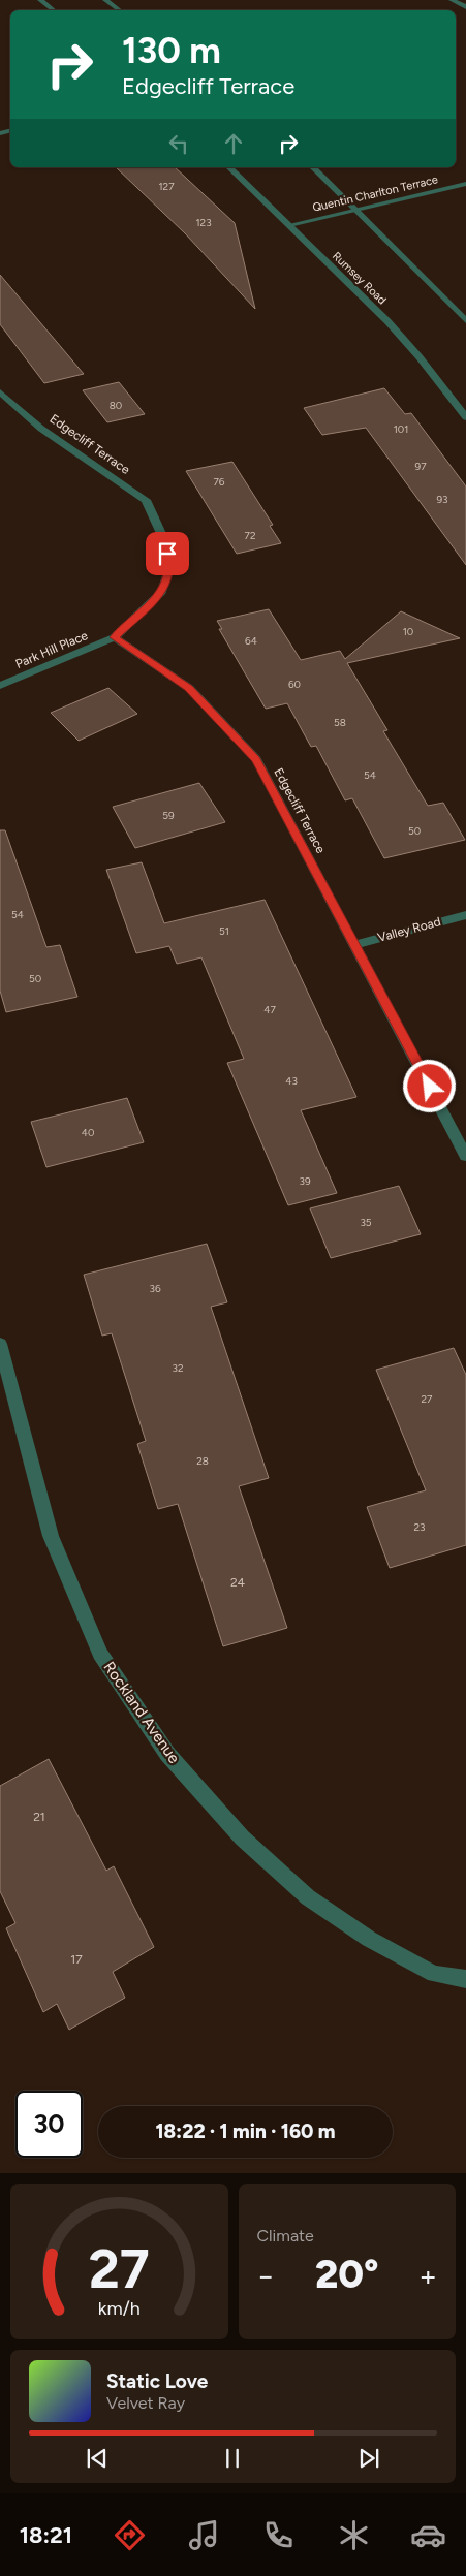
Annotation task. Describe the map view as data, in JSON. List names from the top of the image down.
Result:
{
  "streets": {
    "street": [
      "Quentin Charlton Terrace",
      "Rumsey Road",
      "Edgecliff Terrace",
      "Park Hill Place",
      "Valley Road",
      "Rockland Avenue"
    ]
  },
  "crossings": [
    ["Quentin Charlton Terrace", "Rumsey Road"],
    ["Edgecliff Terrace", "Park Hill Place"],
    ["Edgecliff Terrace", "Valley Road"]
  ],
  "house_numbers": [
    "127",
    "123",
    "80",
    "101",
    "97",
    "76",
    "93",
    "72",
    "10",
    "64",
    "60",
    "58",
    "54",
    "59",
    "50",
    "54",
    "51",
    "50",
    "47",
    "43",
    "40",
    "39",
    "35",
    "36",
    "32",
    "27",
    "28",
    "23",
    "24",
    "21",
    "17"
  ],
  "page": {
    "turn": ["130 m", "Edgecliff Terrace"],
    "limit": "30",
    "trip": "18:22 · 1 min · 160 m",
    "tile": "Climate",
    "heat": ["−", "20°", "+"],
    "song": ["Static Love", "Velvet Ray"],
    "tabs": "18:21",
    "gauge": ["27", "km/h"]
  }
}
